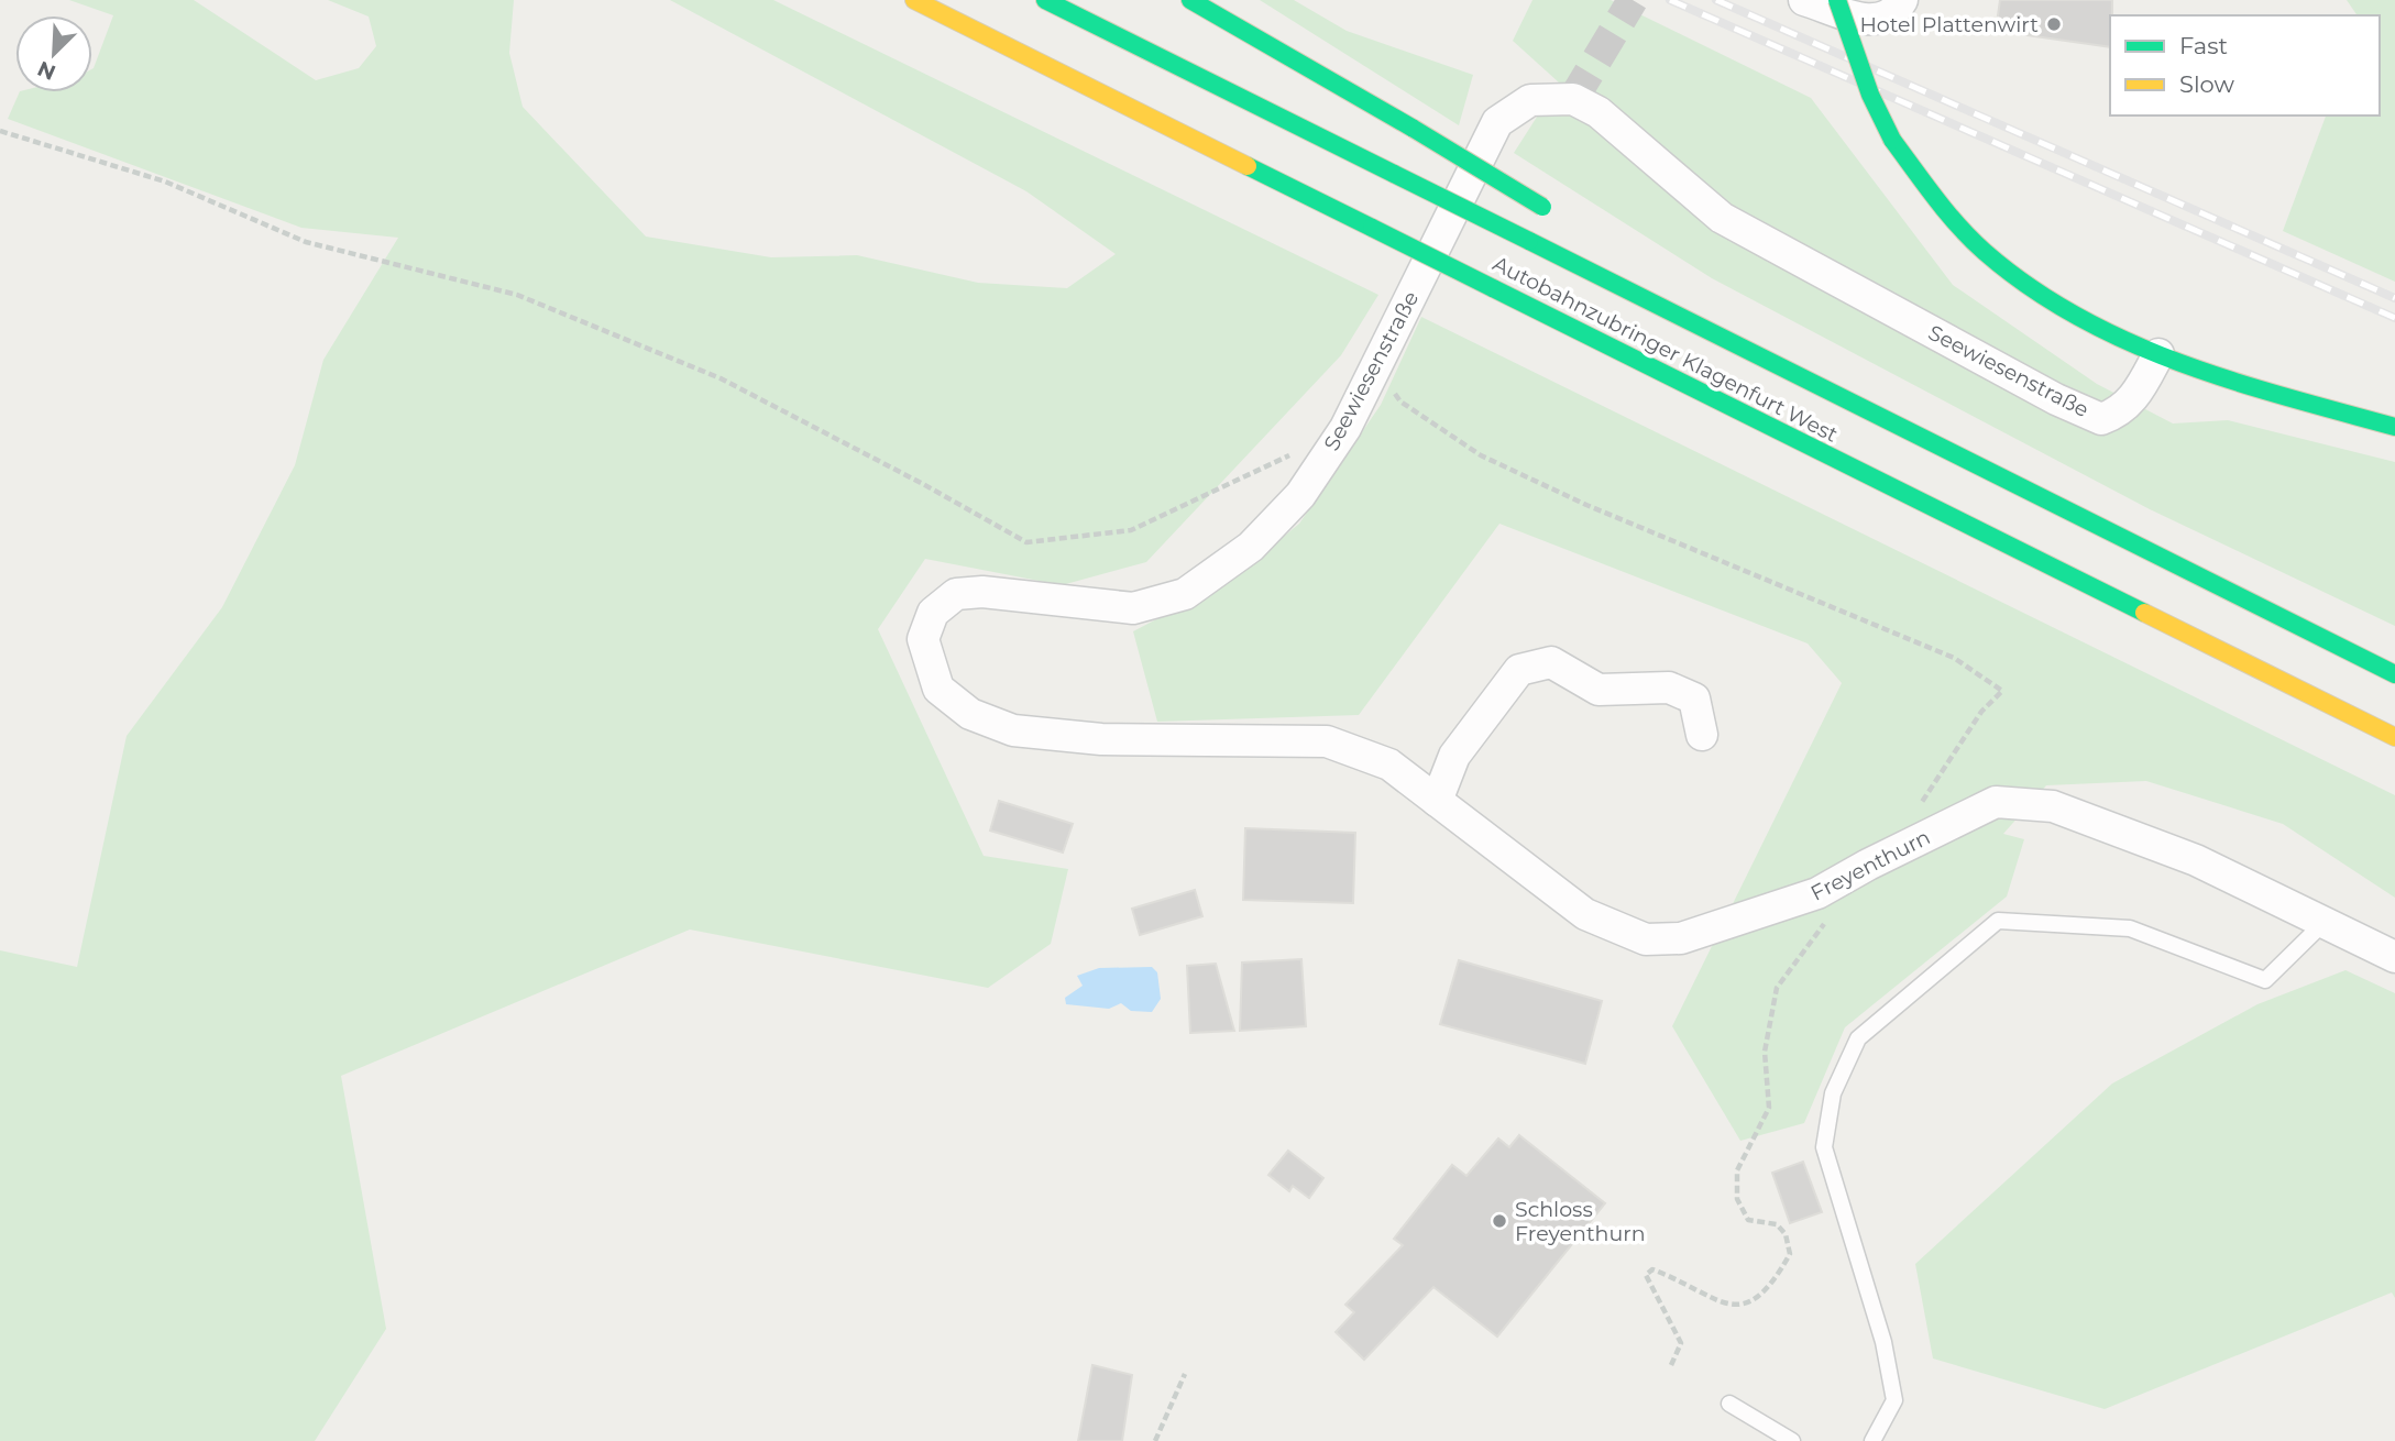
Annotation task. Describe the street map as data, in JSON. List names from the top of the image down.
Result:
{
  "streets": {
    "main road": ["Autobahnzubringer Klagenfurt West"],
    "street": ["Seewiesenstraße", "Freyenthurn"]
  },
  "crossings": [
    ["Seewiesenstraße", "Freyenthurn"]
  ],
  "places": ["Hotel Plattenwirt", "Schloss Freyenthurn"],
  "legend": ["Fast", "Slow"],
  "north": "bottom left"
}
